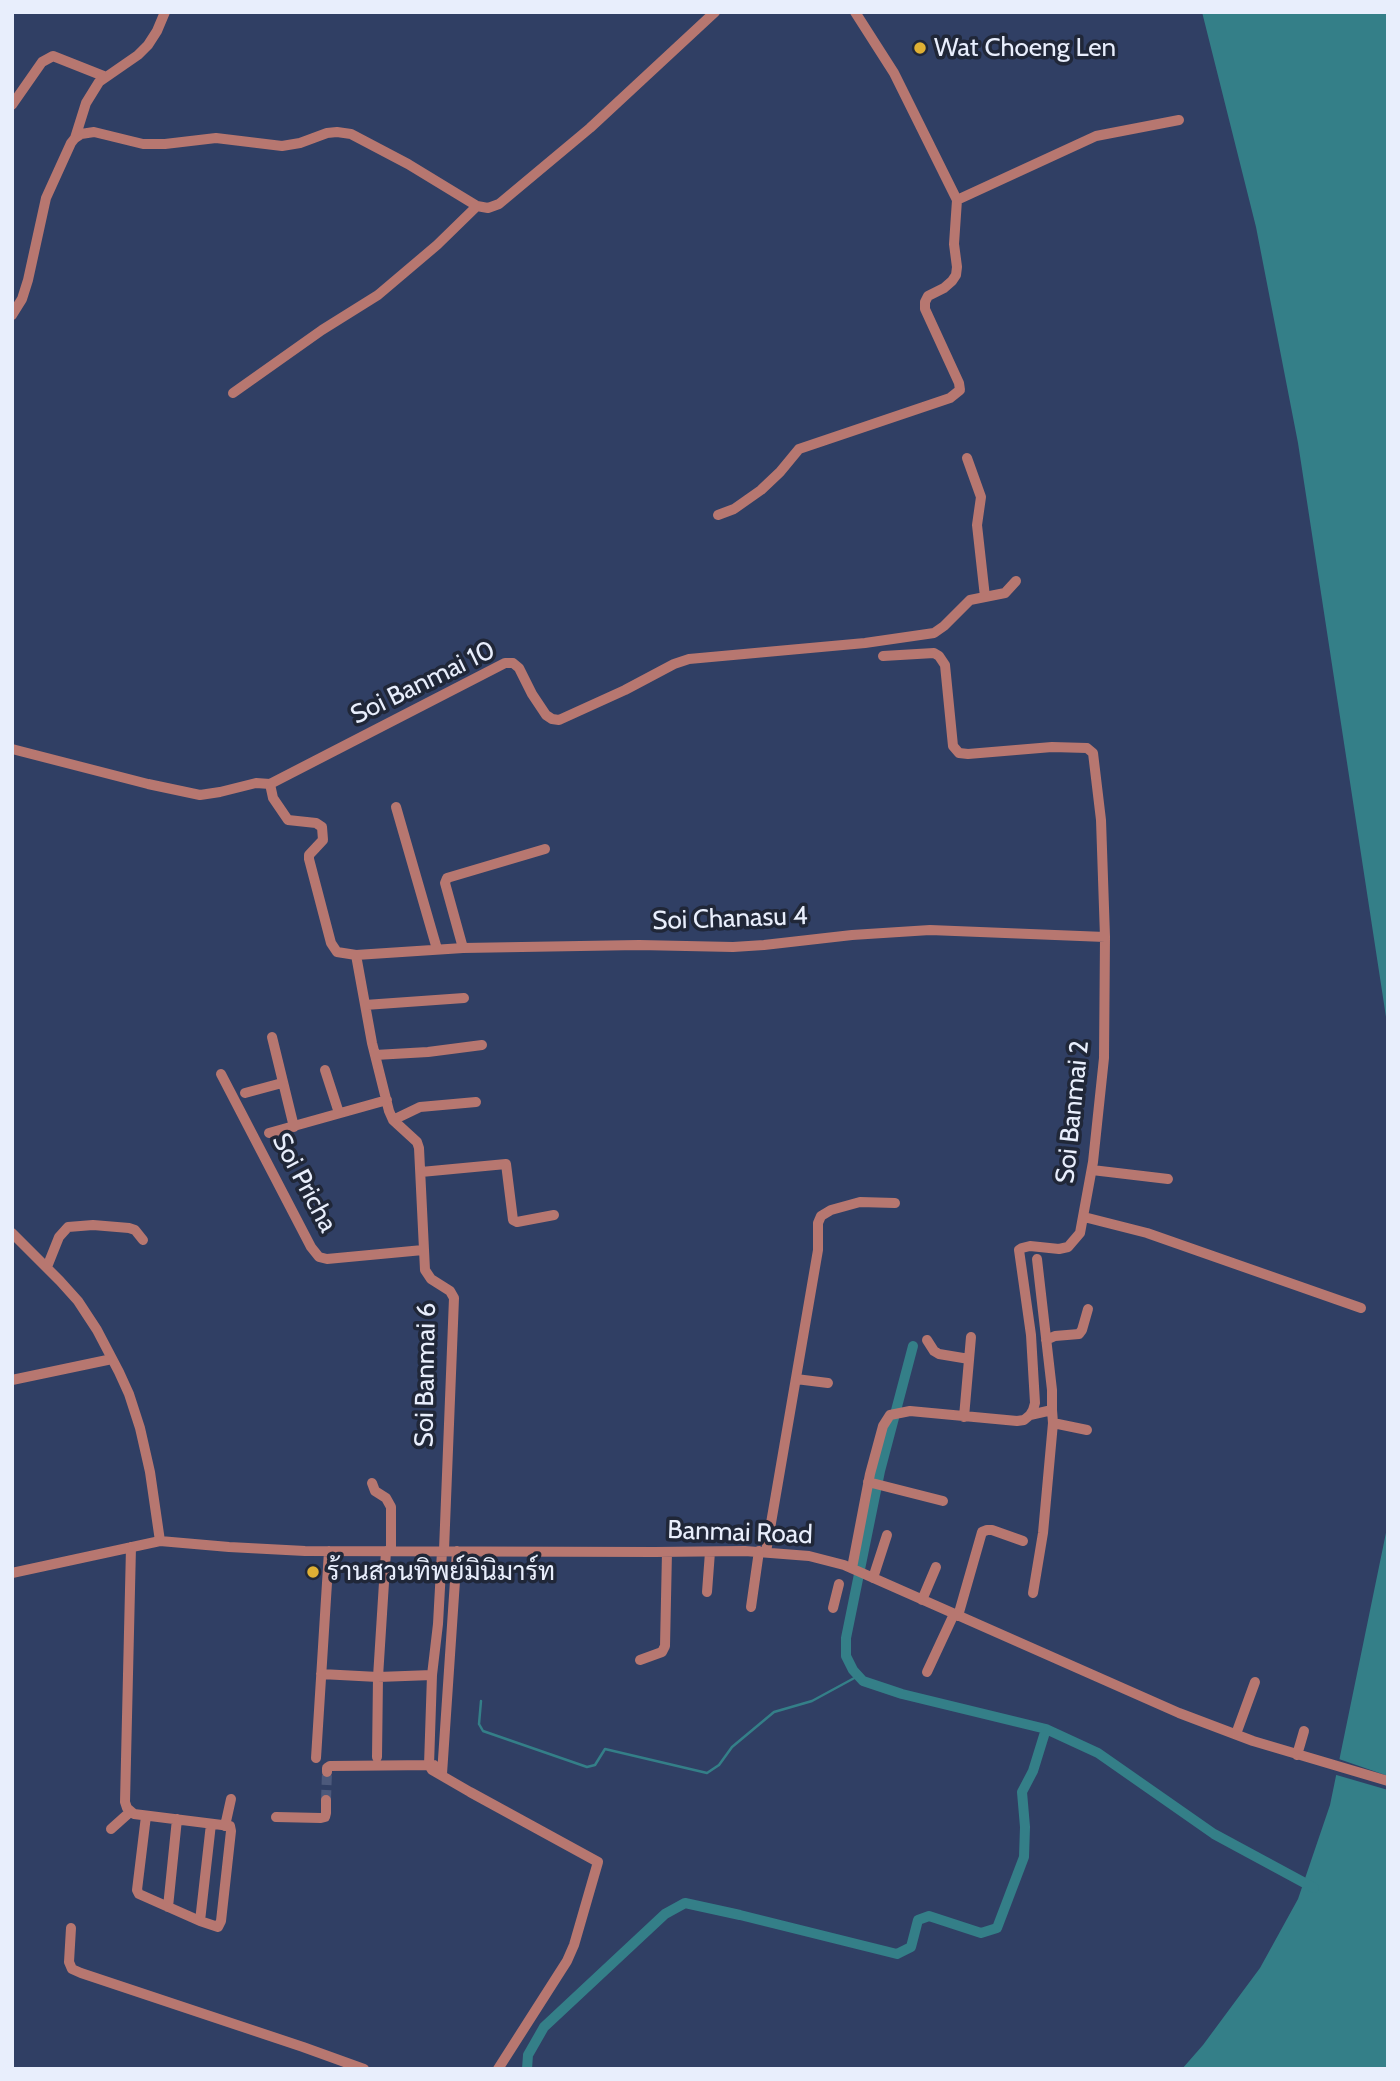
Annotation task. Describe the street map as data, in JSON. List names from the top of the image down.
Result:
{
  "streets": {
    "street": [
      "Soi Banmai 10",
      "Soi Chanasu 4",
      "Soi Banmai 2",
      "Soi Pricha",
      "Soi Banmai 6",
      "Banmai Road"
    ]
  },
  "crossings": [
    ["Soi Chanasu 4", "Soi Banmai 2"],
    ["Soi Chanasu 4", "Soi Banmai 6"],
    ["Soi Pricha", "Soi Banmai 6"],
    ["Soi Banmai 6", "Banmai Road"]
  ],
  "places": ["Wat Choeng Len", "ร้านสวนทิพย์มินิมาร์ท"]
}
